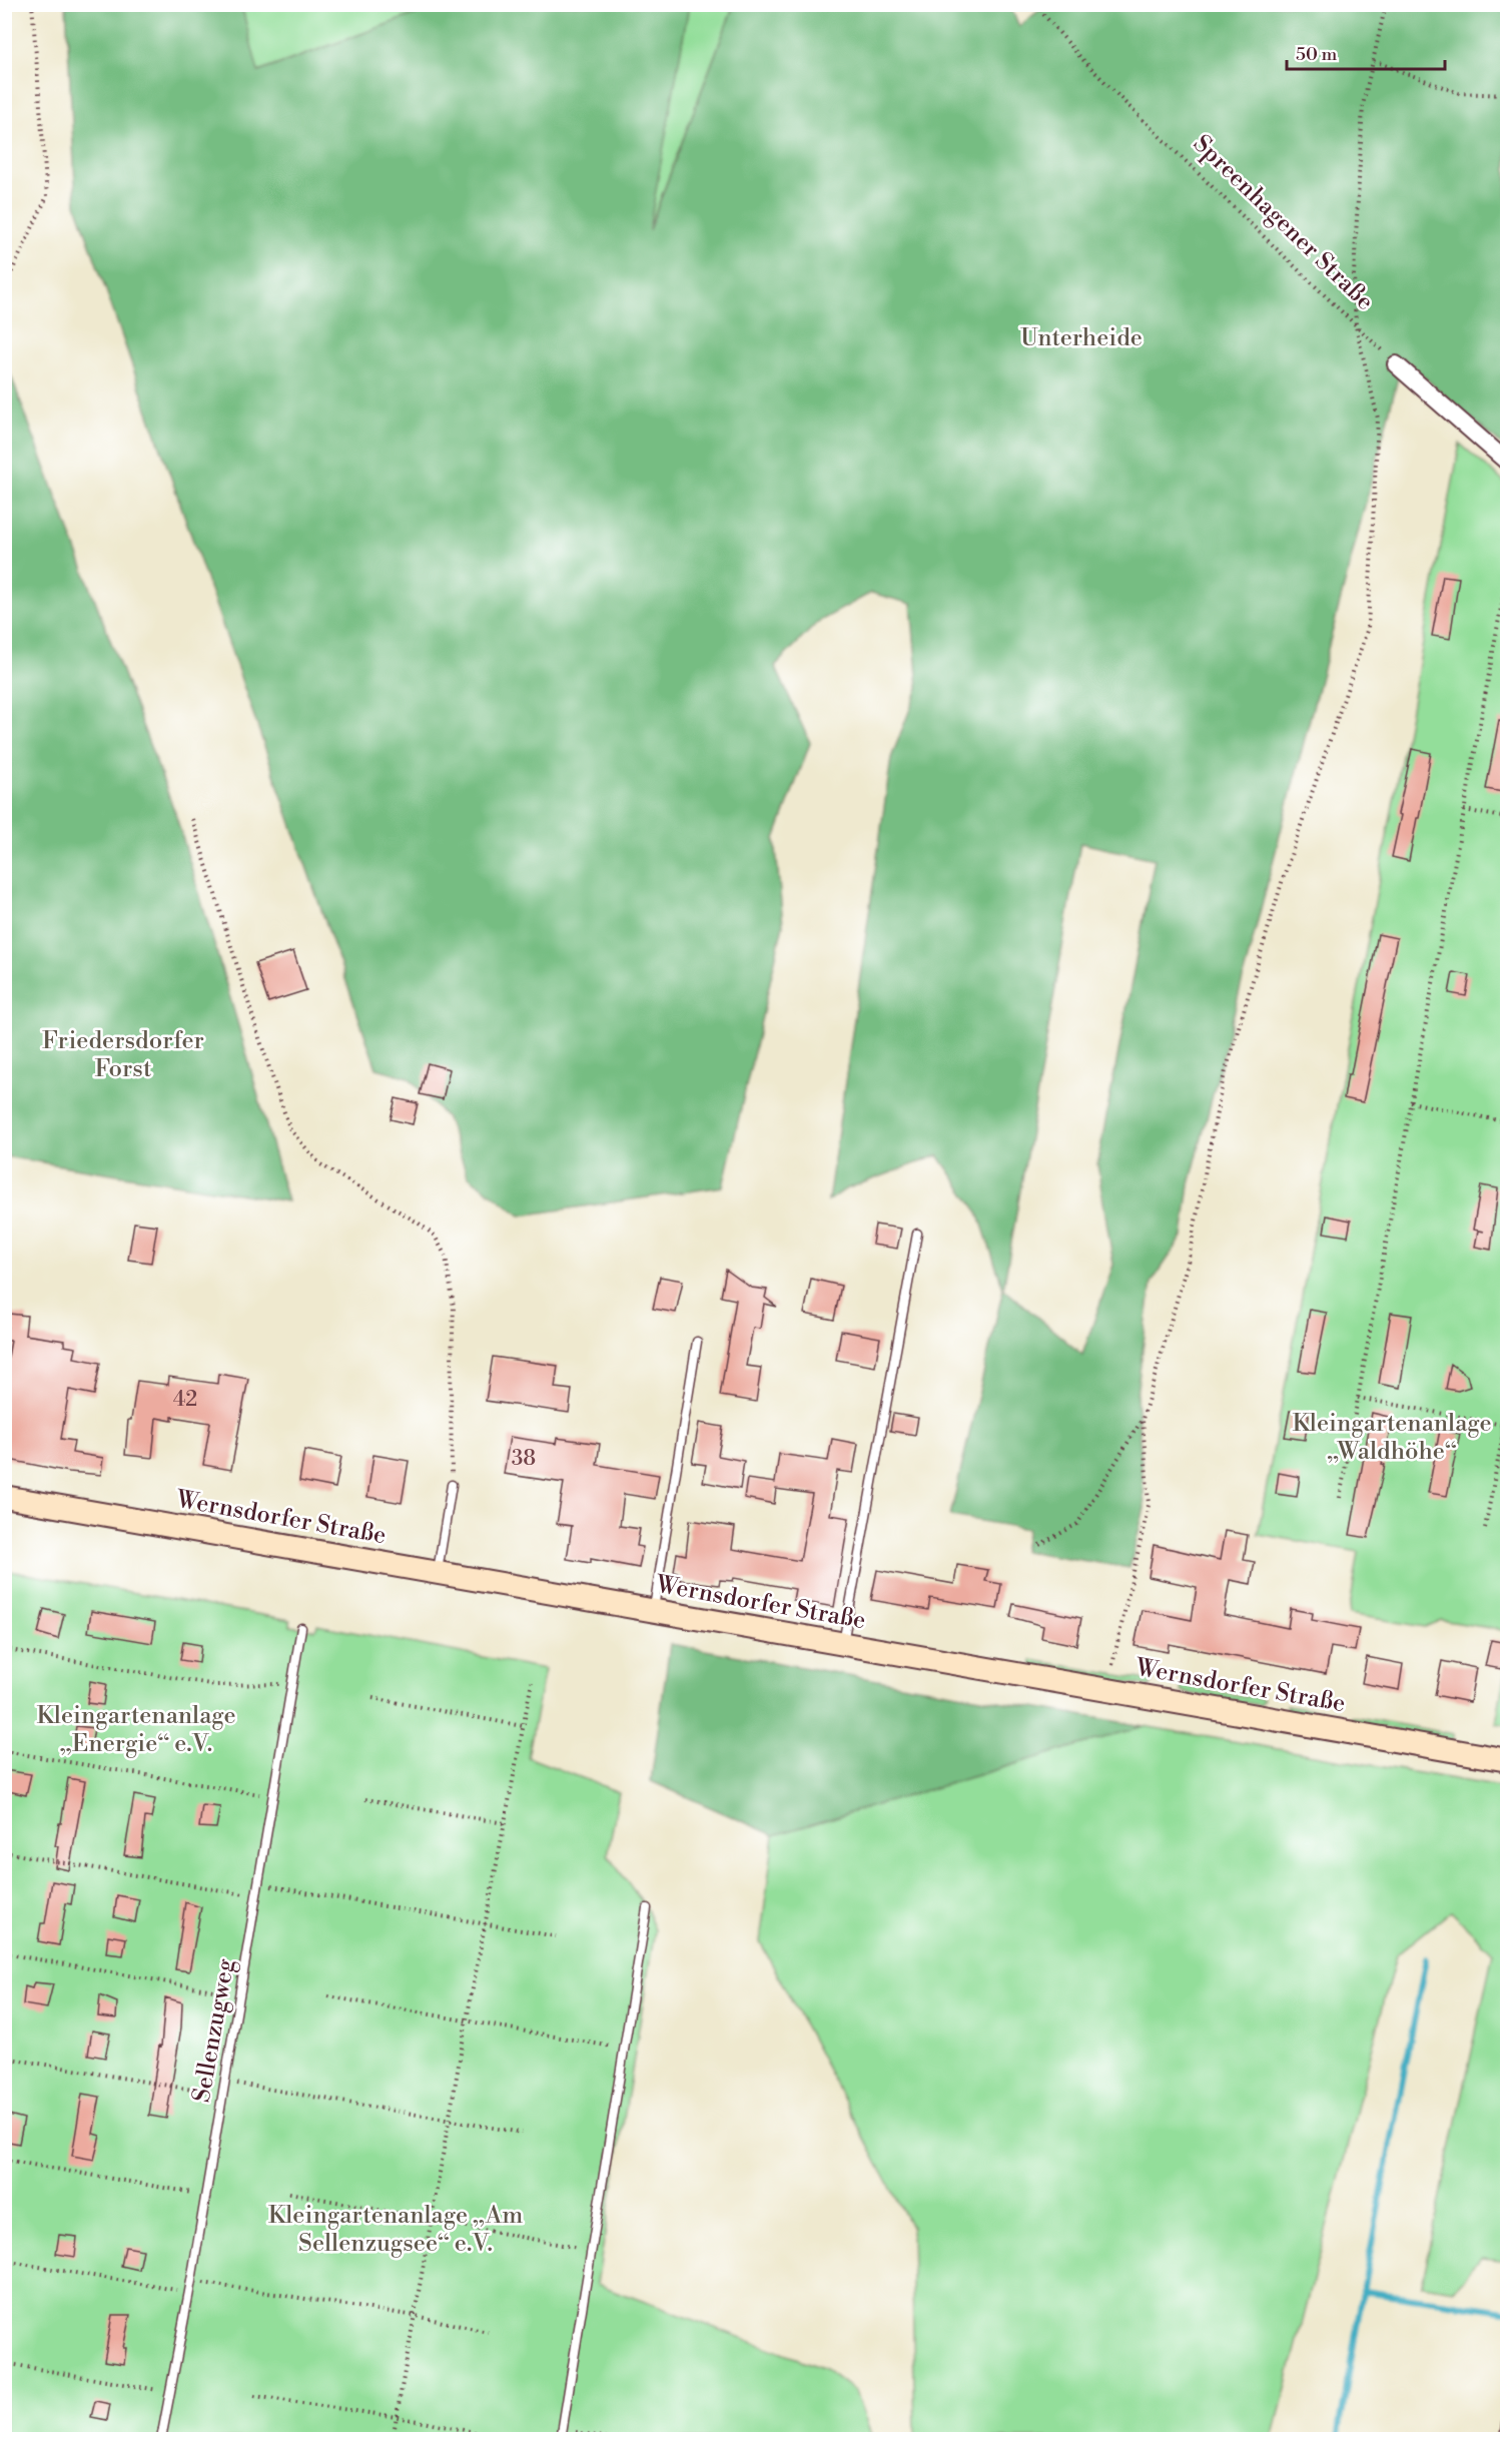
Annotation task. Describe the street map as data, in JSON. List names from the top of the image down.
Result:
{
  "streets": {
    "main road": ["Wernsdorfer Straße"],
    "lane": ["Sellenzugweg"],
    "path": ["Spreenhagener Straße"]
  },
  "parks": [
    "Unterheide",
    "Friedersdorfer Forst",
    "Kleingartenanlage „Waldhöhe“",
    "Kleingartenanlage „Energie“ e.V.",
    "Kleingartenanlage „Am Sellenzugsee“ e.V."
  ],
  "house_numbers": ["42", "38"],
  "scale_bar": "50 m"
}
